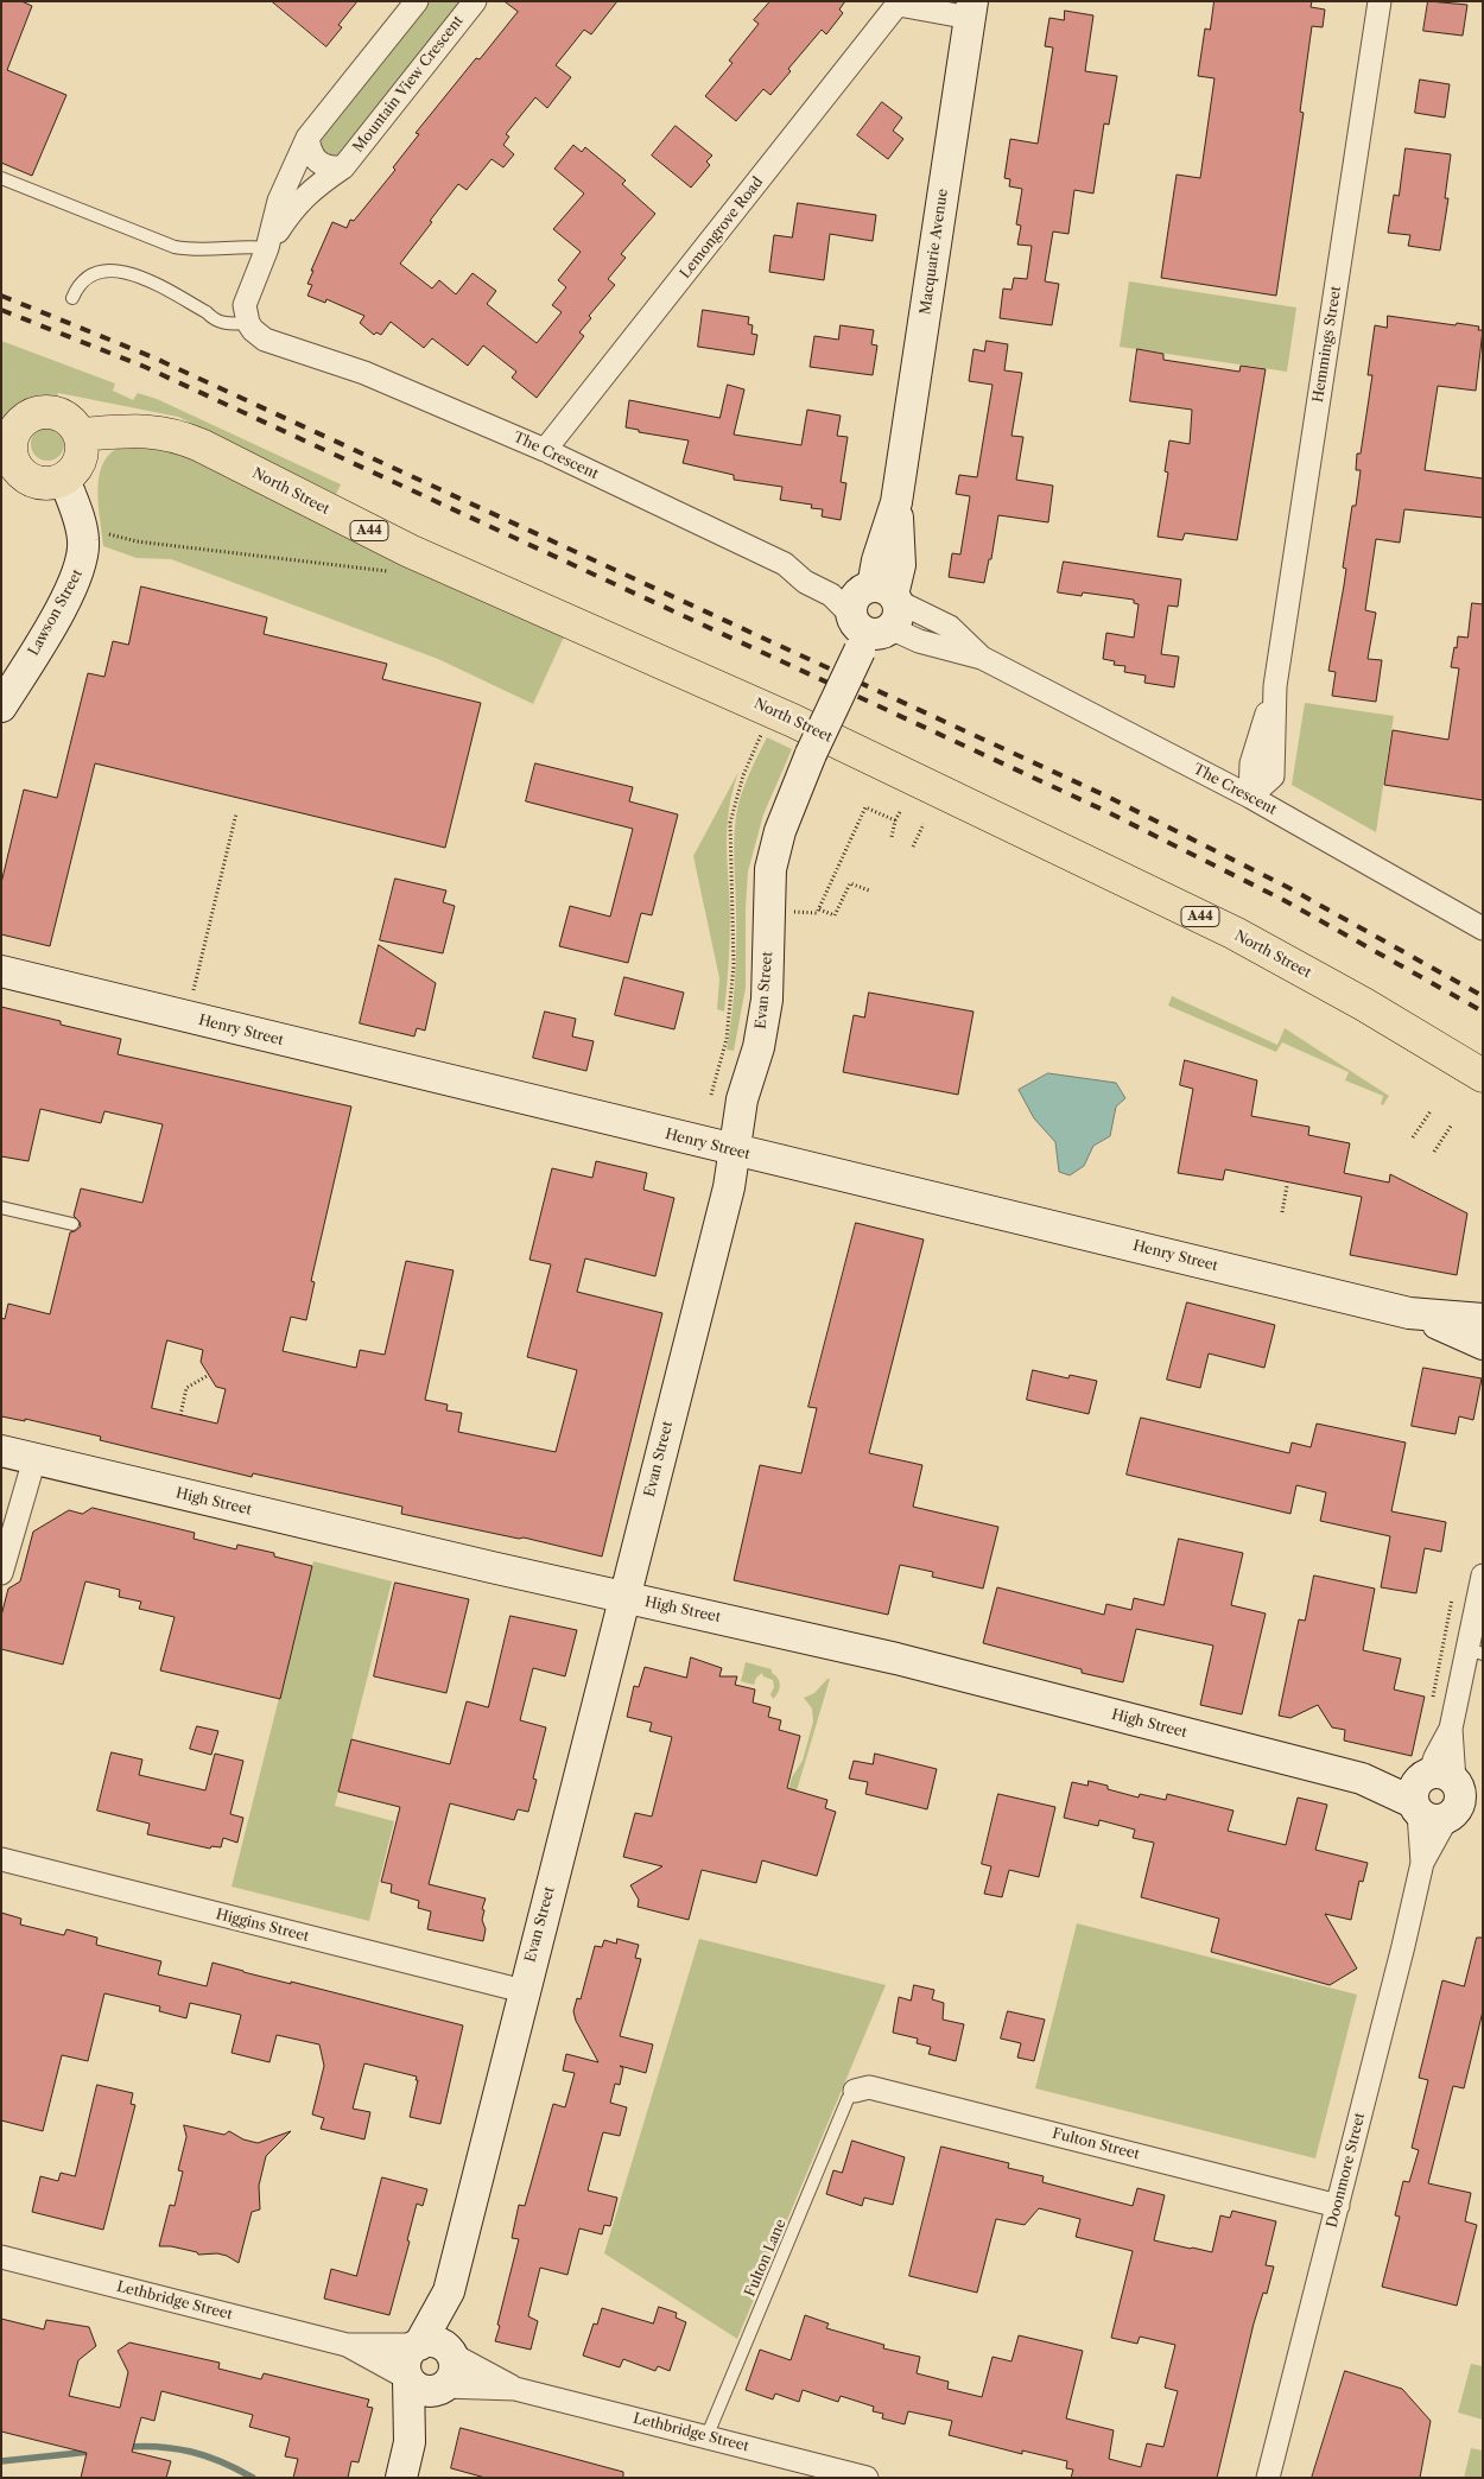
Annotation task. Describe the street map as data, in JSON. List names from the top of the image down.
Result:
{
  "streets": {
    "highway": ["North Street", "A44"],
    "street": [
      "Mountain View Crescent",
      "Lemongrove Road",
      "Macquarie Avenue",
      "Hemmings Street",
      "The Crescent",
      "Lawson Street",
      "Evan Street",
      "Henry Street",
      "High Street",
      "Higgins Street",
      "Fulton Street",
      "Doonmore Street",
      "Lethbridge Street"
    ],
    "lane": ["Fulton Lane"]
  },
  "crossings": [
    ["Mountain View Crescent", "The Crescent"],
    ["Lemongrove Road", "Macquarie Avenue"],
    ["Lemongrove Road", "The Crescent"],
    ["Macquarie Avenue", "The Crescent"],
    ["Macquarie Avenue", "Evan Street"],
    ["Hemmings Street", "The Crescent"],
    ["The Crescent", "Evan Street"],
    ["North Street", "Lawson Street"],
    ["Evan Street", "Henry Street"],
    ["Evan Street", "High Street"],
    ["Evan Street", "Higgins Street"],
    ["Evan Street", "Lethbridge Street"],
    ["High Street", "Doonmore Street"],
    ["Fulton Street", "Doonmore Street"],
    ["Fulton Street", "Fulton Lane"],
    ["Fulton Lane", "Lethbridge Street"]
  ]
}
